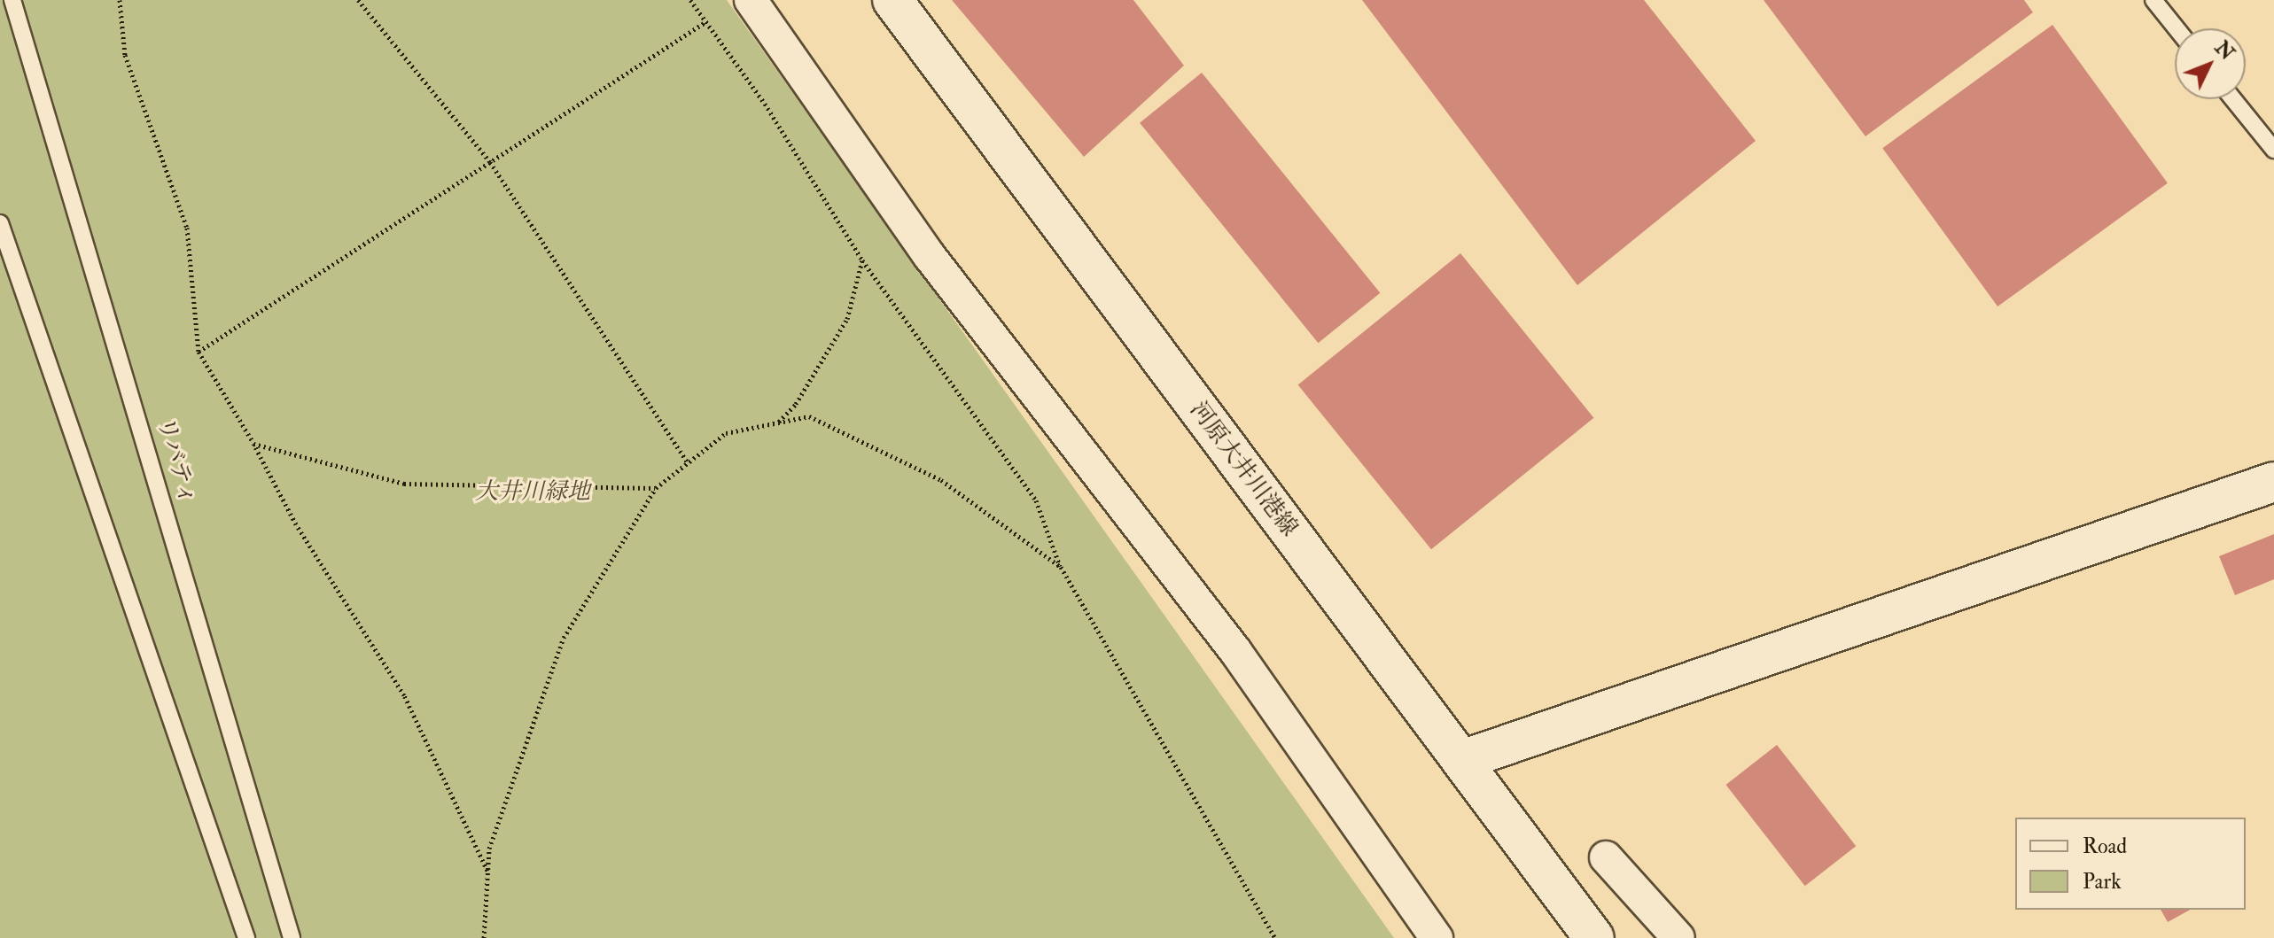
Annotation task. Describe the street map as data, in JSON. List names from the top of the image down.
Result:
{
  "streets": {
    "main road": ["河原大井川港線"],
    "lane": ["リバティ"]
  },
  "parks": ["大井川緑地"],
  "legend": ["Road", "Park"],
  "north": "top right"
}
